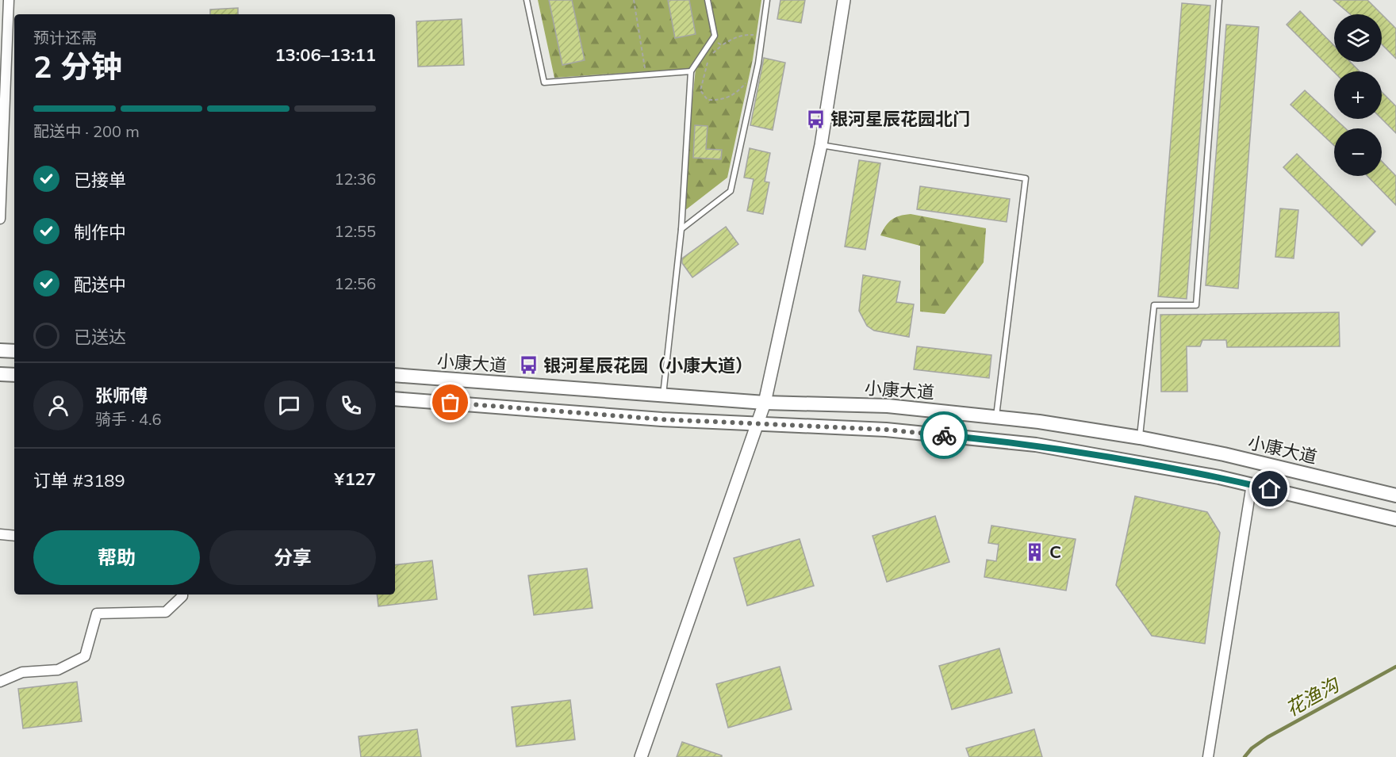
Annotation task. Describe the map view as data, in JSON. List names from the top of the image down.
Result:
{
  "streets": {
    "main road": ["小康大道"]
  },
  "water": ["花渔沟"],
  "places": {
    "bus stop": ["银河星辰花园北门", "银河星辰花园（小康大道）"],
    "building": ["C"]
  },
  "page": {
    "map_buttons": ["+", "−"],
    "heading": ["2 分钟", "预计还需", "13:06–13:11"],
    "panel": [
      "张师傅",
      "骑手 · 4.6",
      "订单 #3189",
      "¥127"
    ],
    "bar": "配送中 · 200 m",
    "list": [
      ["已接单", "12:36"],
      ["制作中", "12:55"],
      ["配送中", "12:56"],
      "已送达"
    ],
    "buttons": ["帮助", "分享"]
  }
}
